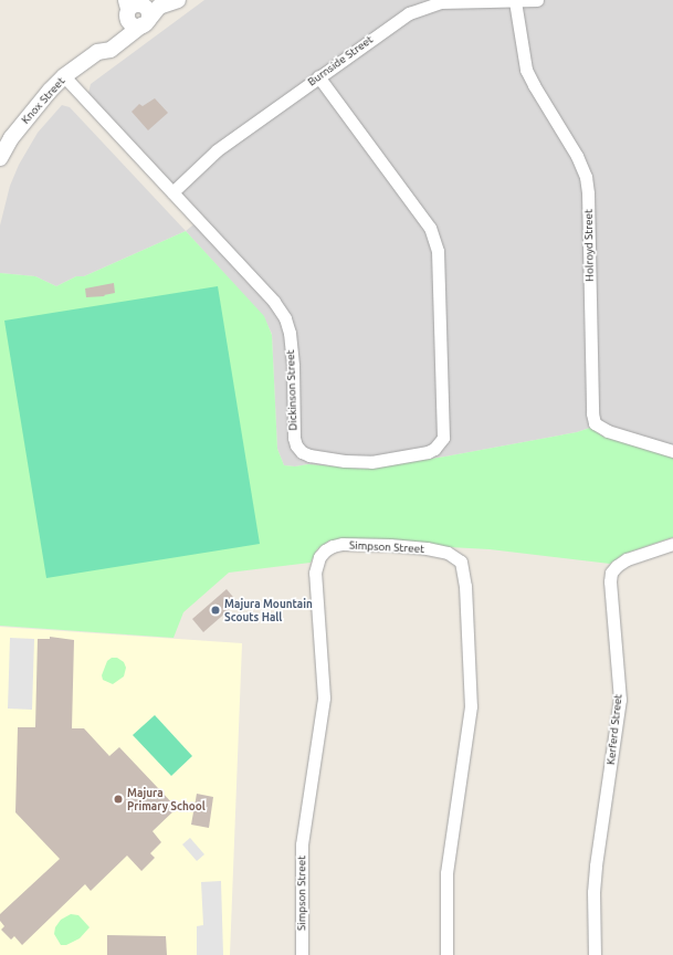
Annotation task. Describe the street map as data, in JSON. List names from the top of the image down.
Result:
{
  "streets": {
    "street": [
      "Burnside Street",
      "Knox Street",
      "Holroyd Street",
      "Dickinson Street",
      "Simpson Street",
      "Kerferd Street"
    ]
  },
  "crossings": [
    ["Burnside Street", "Holroyd Street"],
    ["Burnside Street", "Dickinson Street"],
    ["Knox Street", "Dickinson Street"]
  ],
  "places": ["Majura Mountain Scouts Hall", "Majura Primary School"]
}
